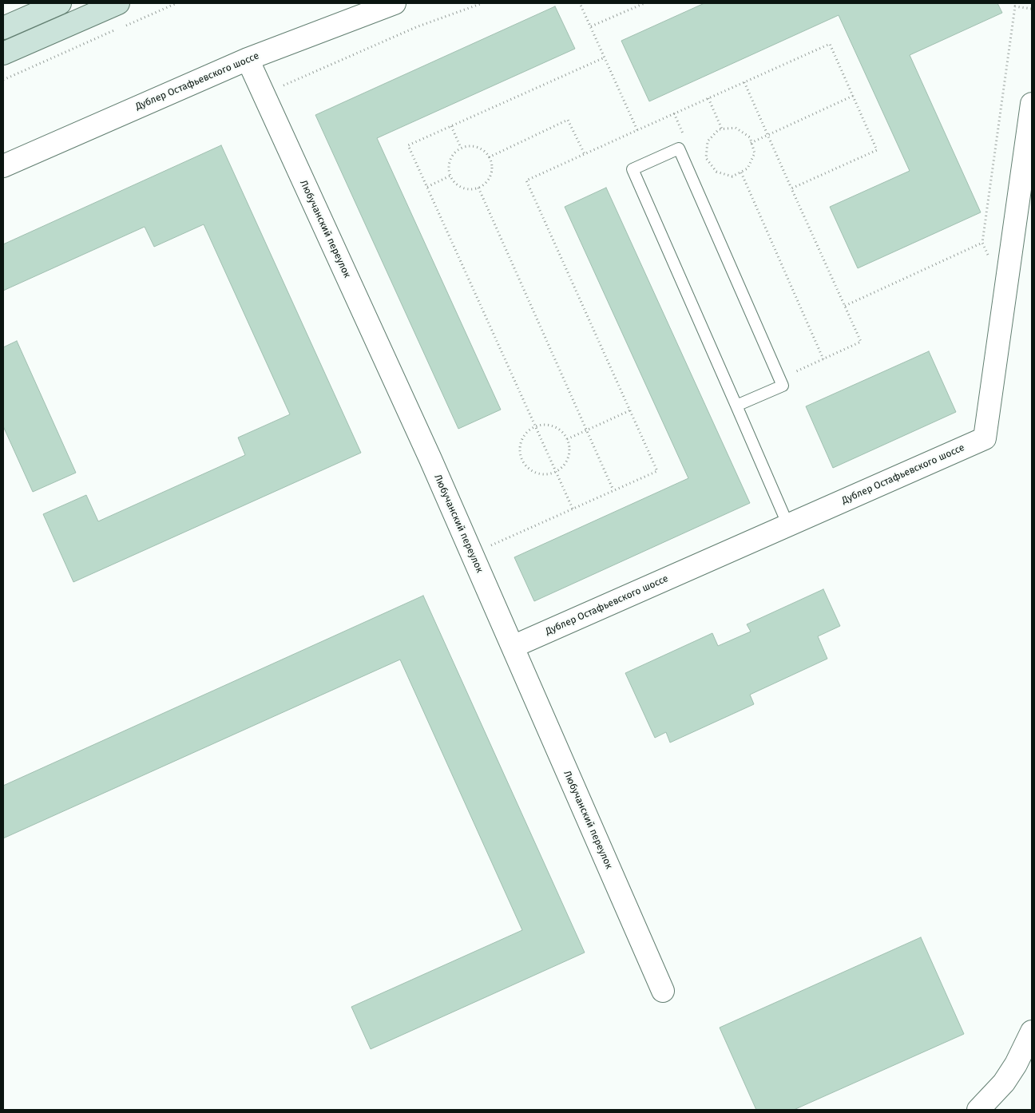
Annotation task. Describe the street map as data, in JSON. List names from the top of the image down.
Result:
{
  "streets": {
    "street": ["Дублер Остафьевского шоссе", "Любучанский переулок"]
  },
  "crossings": [
    ["Дублер Остафьевского шоссе", "Любучанский переулок"]
  ]
}
